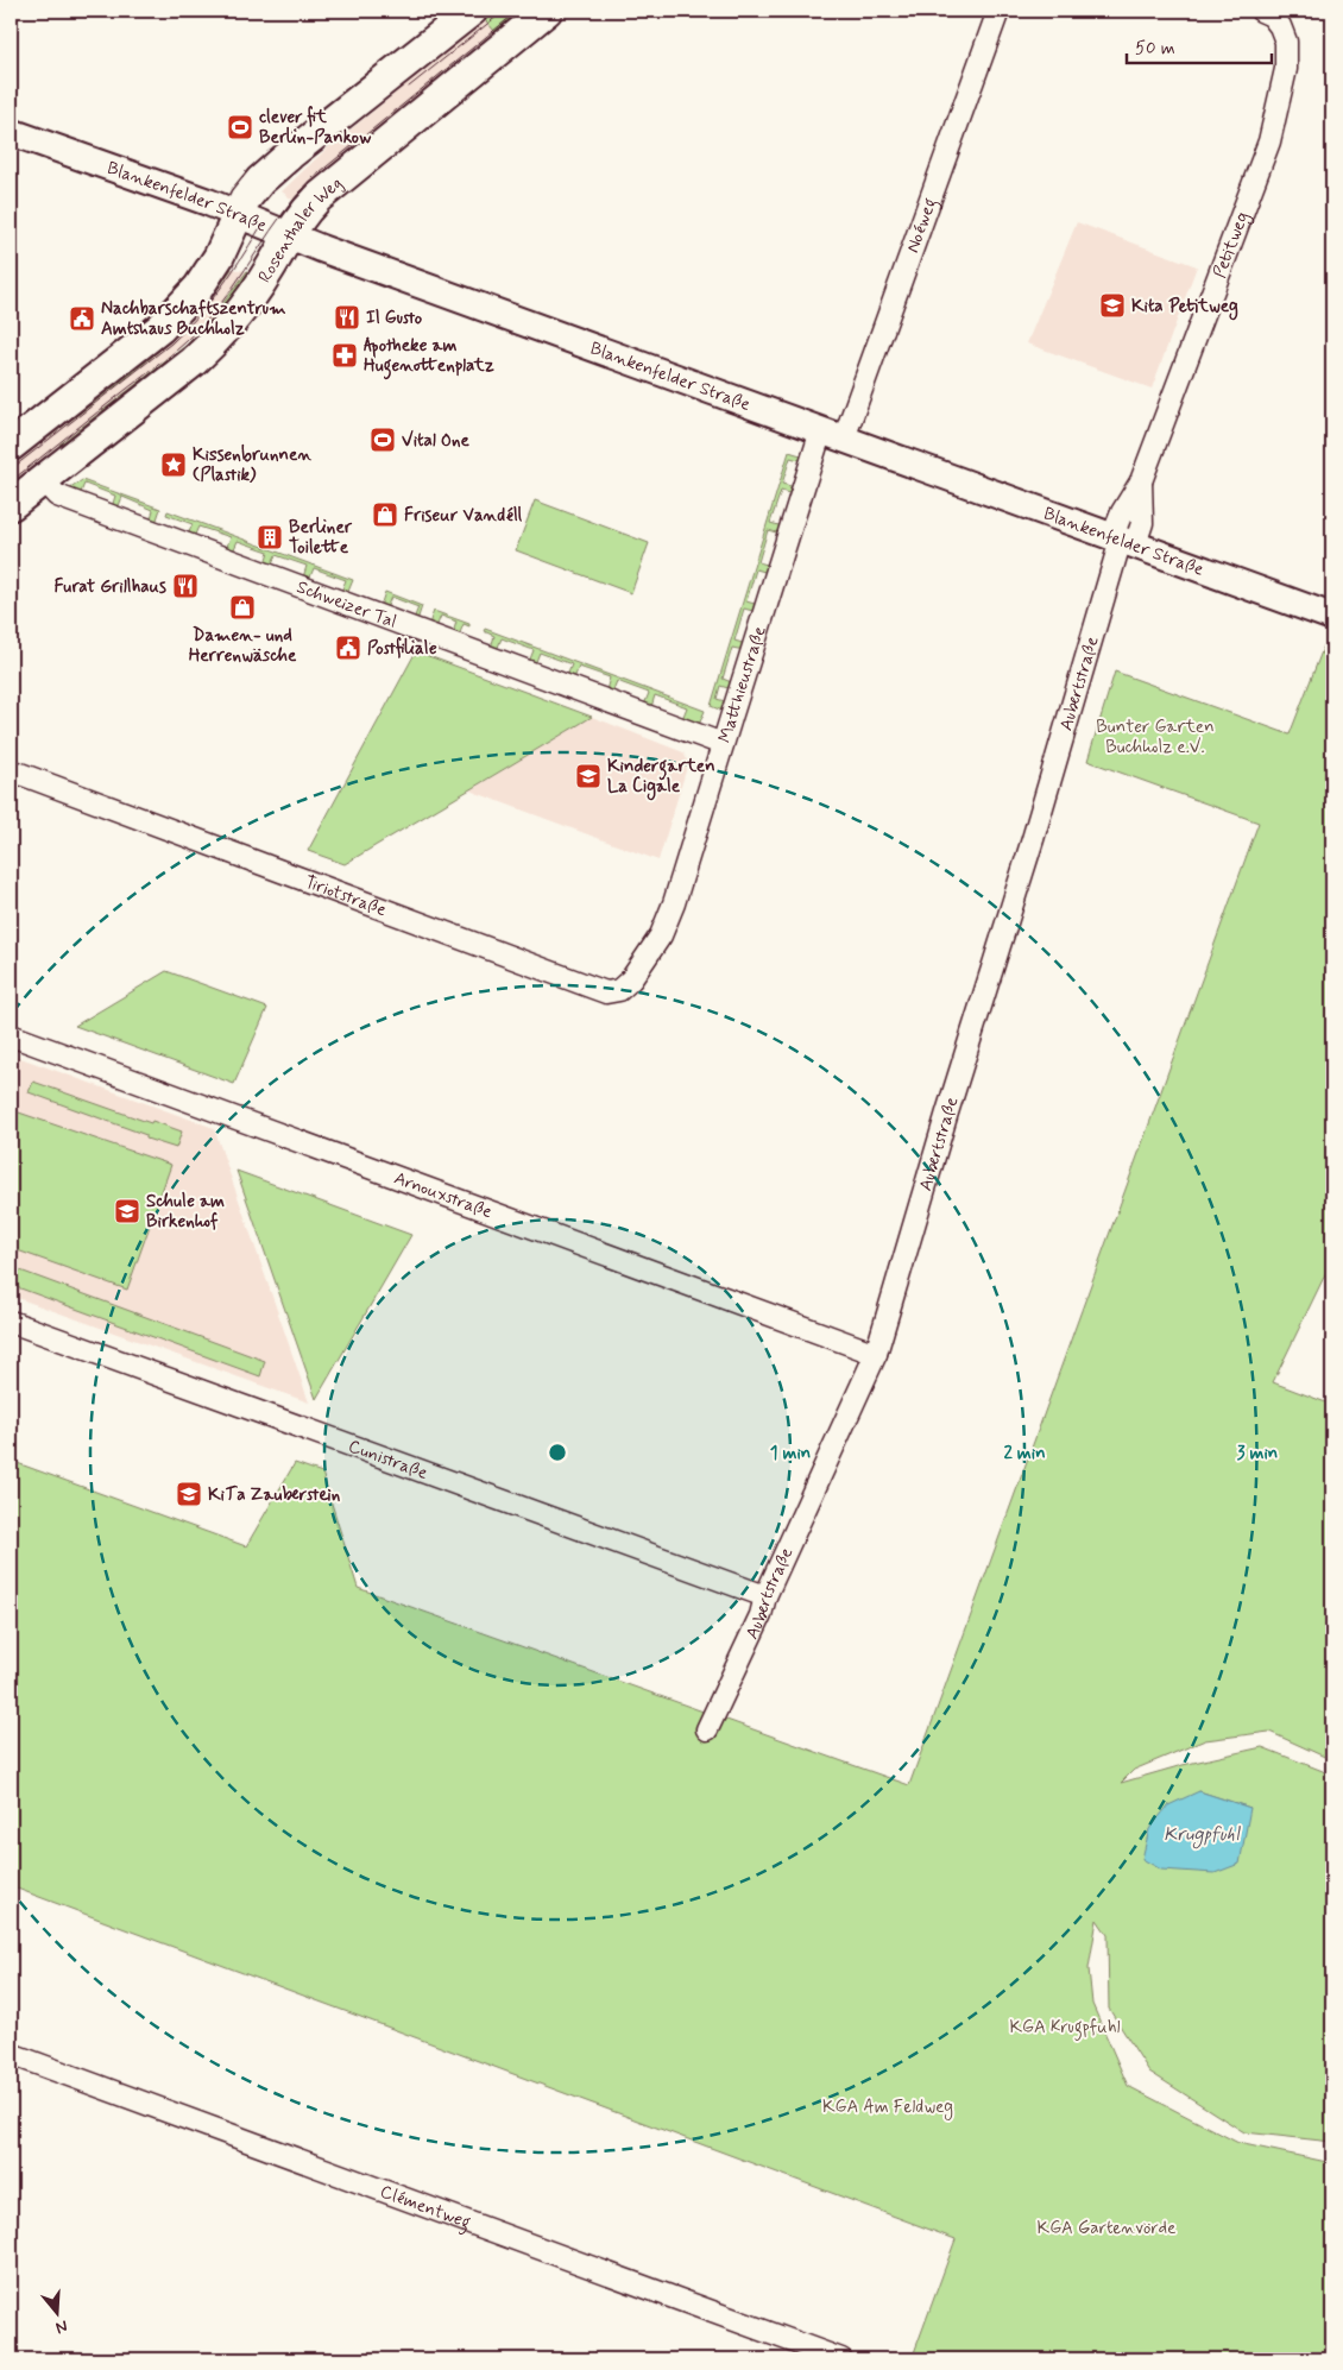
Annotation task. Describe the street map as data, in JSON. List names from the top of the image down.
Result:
{
  "streets": {
    "main road": ["Rosenthaler Weg"],
    "street": [
      "Blankenfelder Straße",
      "Noéweg",
      "Petitweg",
      "Schweizer Tal",
      "Matthieustraße",
      "Aubertstraße",
      "Tiriotstraße",
      "Arnouxstraße",
      "Cunistraße",
      "Clémentweg"
    ]
  },
  "crossings": [
    ["Blankenfelder Straße", "Noéweg"],
    ["Blankenfelder Straße", "Rosenthaler Weg"],
    ["Blankenfelder Straße", "Petitweg"],
    ["Blankenfelder Straße", "Matthieustraße"],
    ["Blankenfelder Straße", "Aubertstraße"],
    ["Noéweg", "Matthieustraße"],
    ["Rosenthaler Weg", "Schweizer Tal"],
    ["Petitweg", "Aubertstraße"],
    ["Schweizer Tal", "Matthieustraße"],
    ["Matthieustraße", "Tiriotstraße"],
    ["Aubertstraße", "Arnouxstraße"],
    ["Aubertstraße", "Cunistraße"]
  ],
  "water": ["Krugpfuhl"],
  "parks": [
    "Bunter Garten Buchholz e.V.",
    "KGA Krugpfuhl",
    "KGA Am Feldweg",
    "KGA Gartenvörde"
  ],
  "places": {
    "sports": ["clever fit Berlin-Pankow", "Vital One"],
    "school or university": [
      "Kita Petitweg",
      "Kindergarten La Cigale",
      "Schule am Birkenhof",
      "KiTa Zauberstein"
    ],
    "restaurant": ["Il Gusto", "Furat Grillhaus"],
    "public building": ["Nachbarschaftszentrum Amtshaus Buchholz", "Postfiliale"],
    "pharmacy": ["Apotheke am Hugenottenplatz"],
    "place": ["Kissenbrunnen (Plastik)"],
    "shop": ["Friseur Vandéll", "Damen- und Herrenwäsche"],
    "building": ["Berliner Toilette"]
  },
  "scale_bar": "50 m",
  "north": "bottom",
  "rings": ["1 min", "2 min", "3 min"]
}
